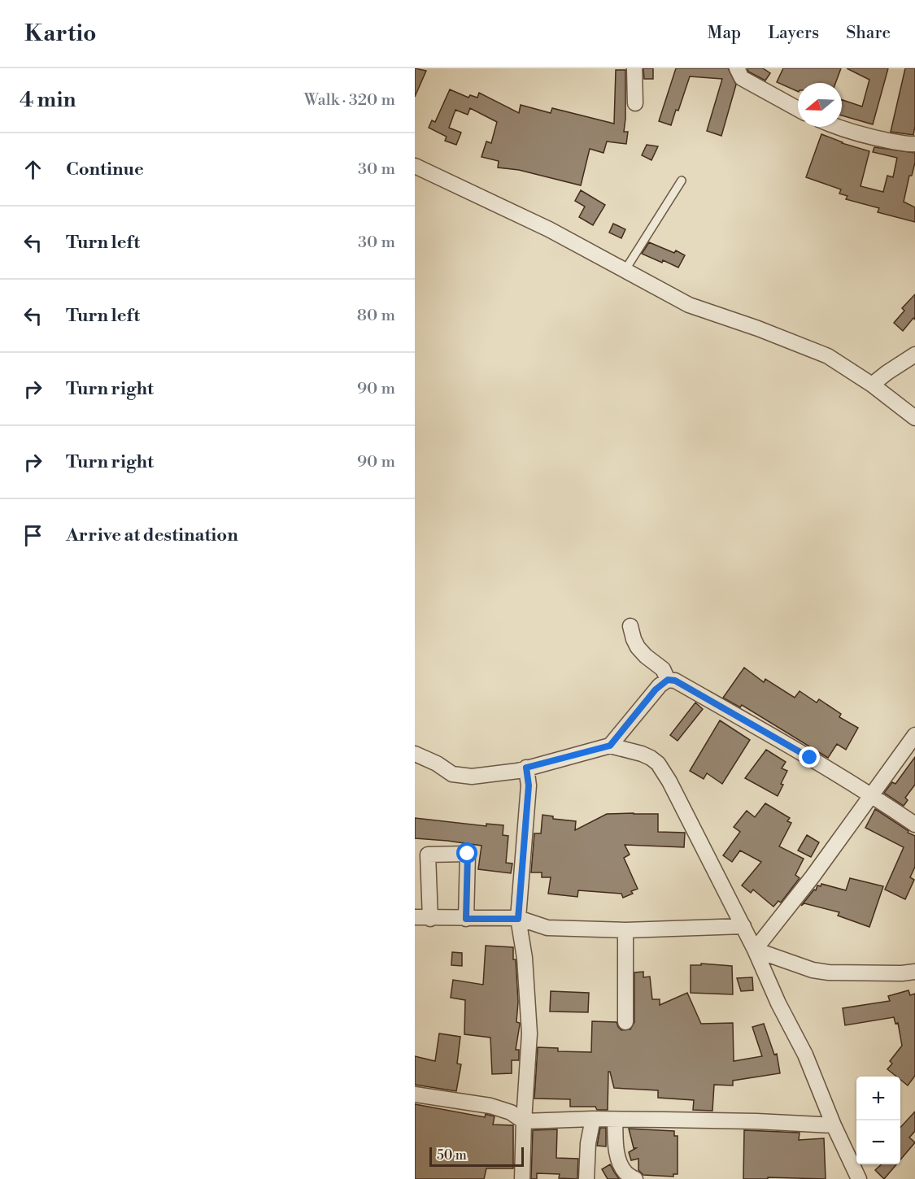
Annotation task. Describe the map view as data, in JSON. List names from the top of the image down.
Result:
{
  "scale_bar": "50 m",
  "north": "left",
  "page": {
    "header": "Kartio",
    "nav": ["Map", "Layers", "Share"],
    "heading": ["4 min", "Walk · 320 m"],
    "list": [
      ["Continue", "30 m"],
      ["Turn left", "30 m"],
      ["Turn left", "80 m"],
      ["Turn right", "90 m"],
      ["Turn right", "90 m"],
      "Arrive at destination"
    ],
    "map_buttons": ["+", "−"],
    "scale": "50 m"
  }
}
